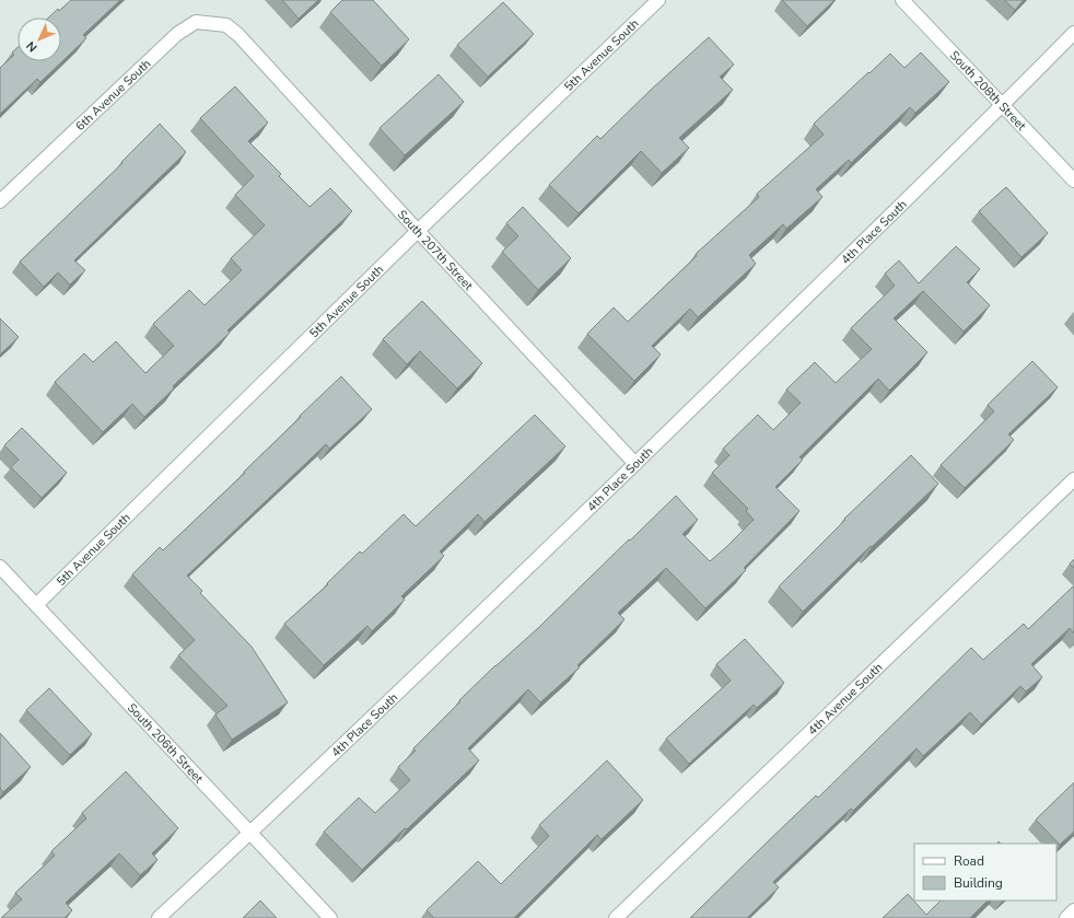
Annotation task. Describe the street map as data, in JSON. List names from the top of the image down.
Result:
{
  "streets": {
    "street": [
      "5th Avenue South",
      "South 208th Street",
      "6th Avenue South",
      "4th Place South",
      "South 207th Street",
      "4th Avenue South",
      "South 206th Street"
    ]
  },
  "crossings": [
    ["5th Avenue South", "South 207th Street"],
    ["5th Avenue South", "South 206th Street"],
    ["South 208th Street", "4th Place South"],
    ["6th Avenue South", "South 207th Street"],
    ["4th Place South", "South 207th Street"],
    ["4th Place South", "South 206th Street"]
  ],
  "legend": ["Road", "Building"],
  "north": "bottom left"
}
